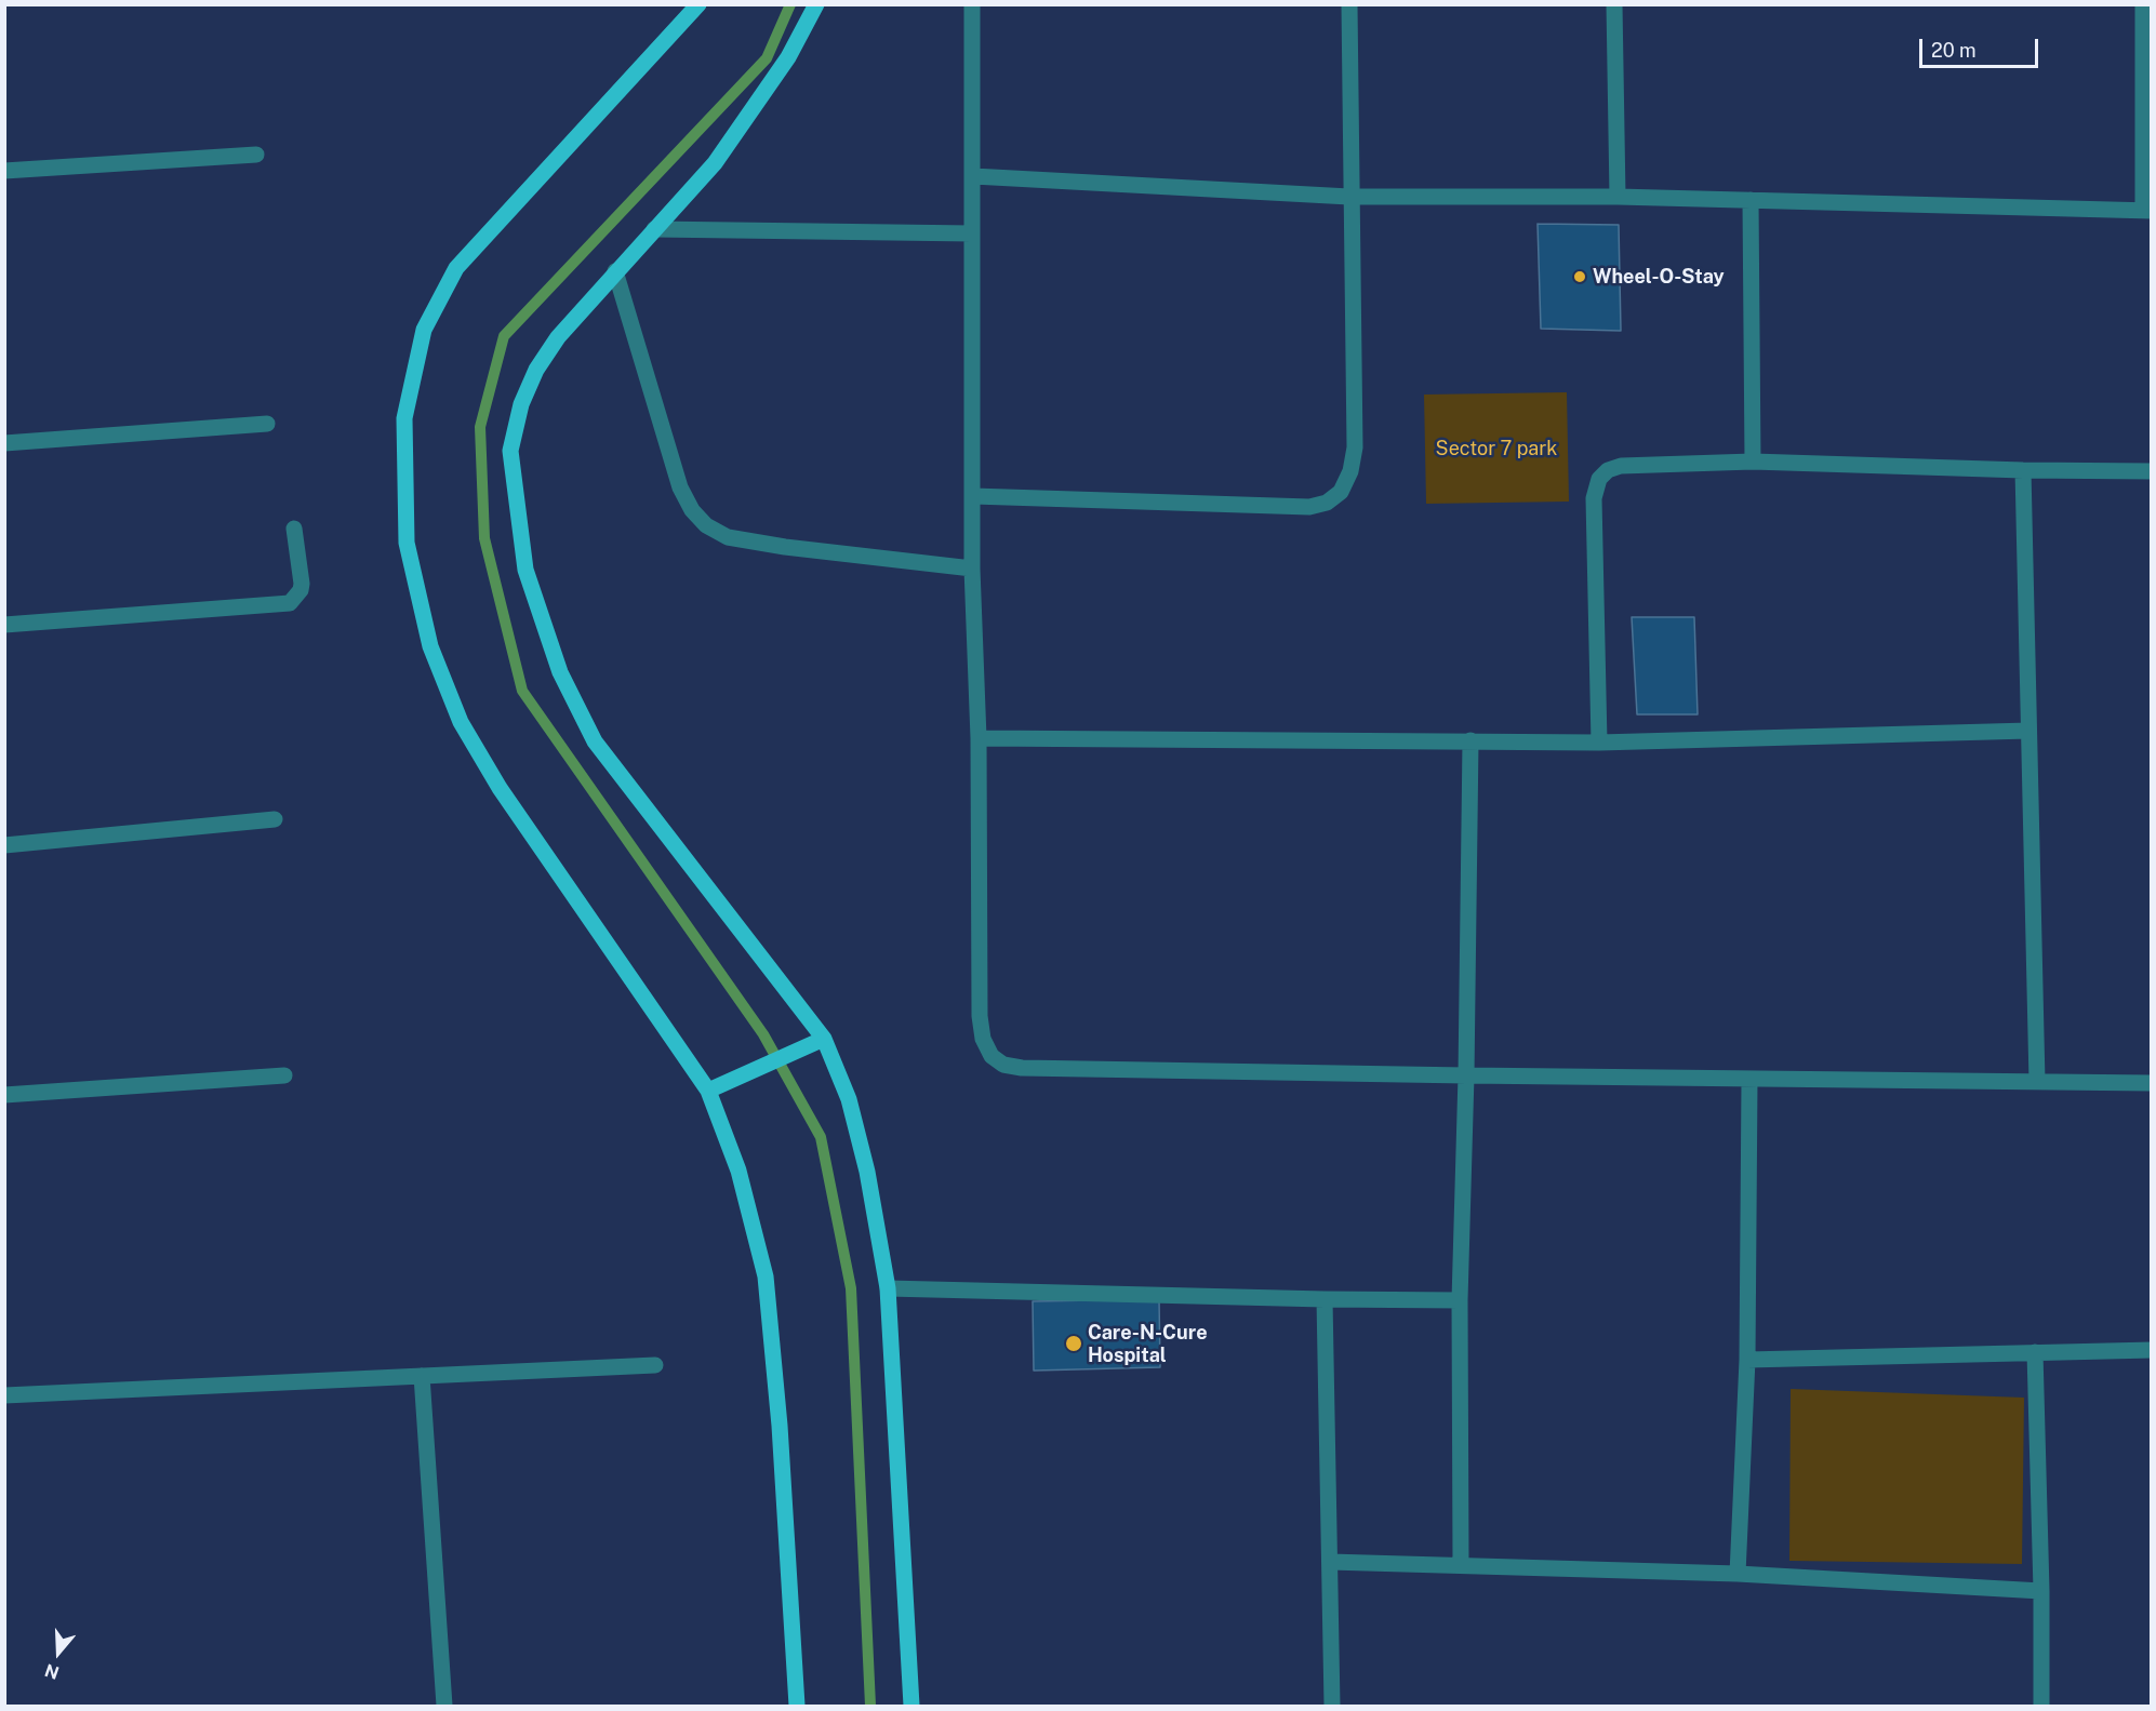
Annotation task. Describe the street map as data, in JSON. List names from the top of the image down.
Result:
{
  "parks": ["Sector 7 park"],
  "places": ["Wheel-O-Stay", "Care-N-Cure Hospital"],
  "scale_bar": "20 m",
  "north": "bottom"
}
